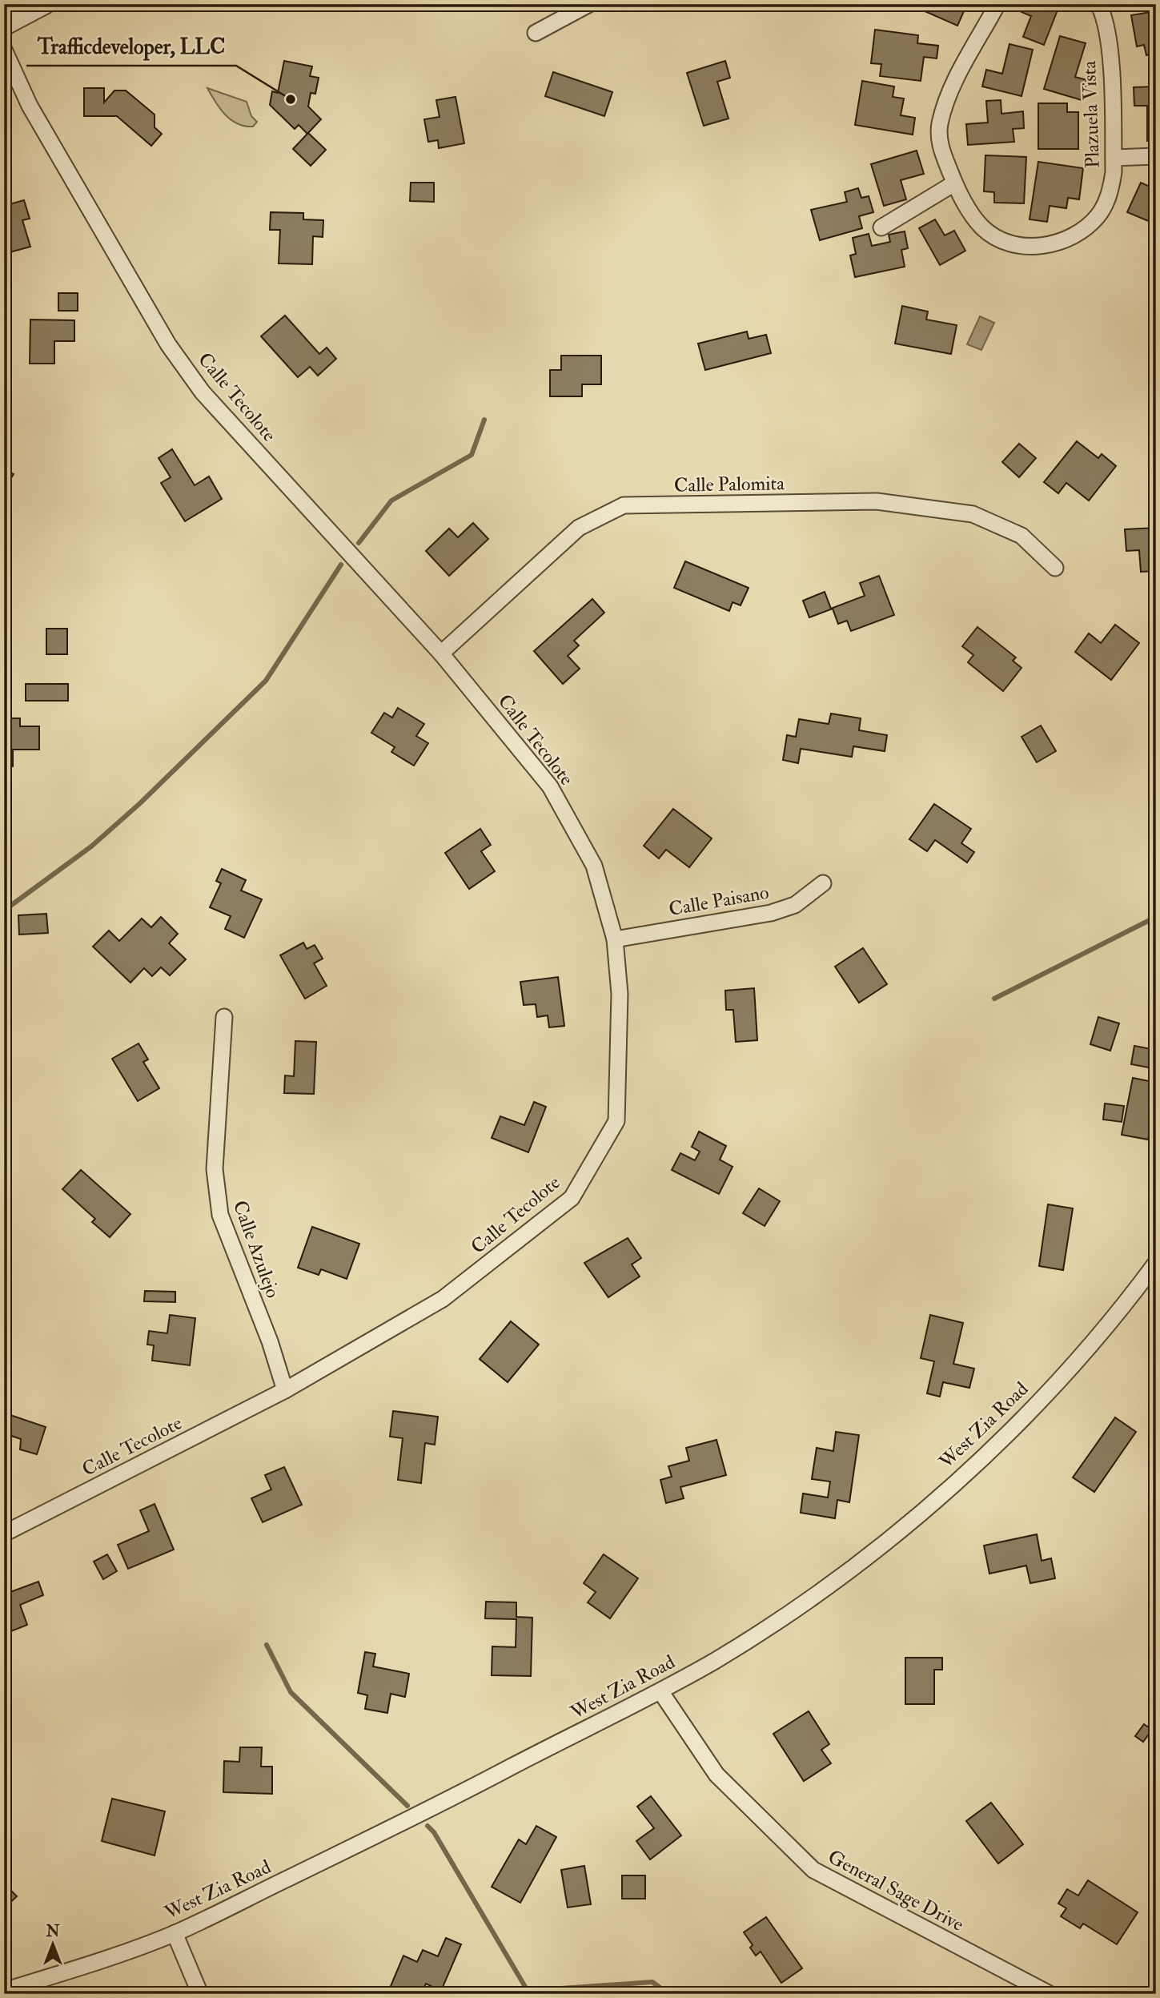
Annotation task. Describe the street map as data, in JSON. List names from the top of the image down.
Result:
{
  "streets": {
    "street": [
      "Plazuela Vista",
      "Calle Tecolote",
      "Calle Palomita",
      "Calle Paisano",
      "Calle Azulejo",
      "West Zia Road",
      "General Sage Drive"
    ]
  },
  "crossings": [
    ["Calle Tecolote", "Calle Palomita"],
    ["Calle Tecolote", "Calle Paisano"],
    ["Calle Tecolote", "Calle Azulejo"],
    ["West Zia Road", "General Sage Drive"]
  ],
  "places": ["Trafficdeveloper, LLC"],
  "north": "top"
}
